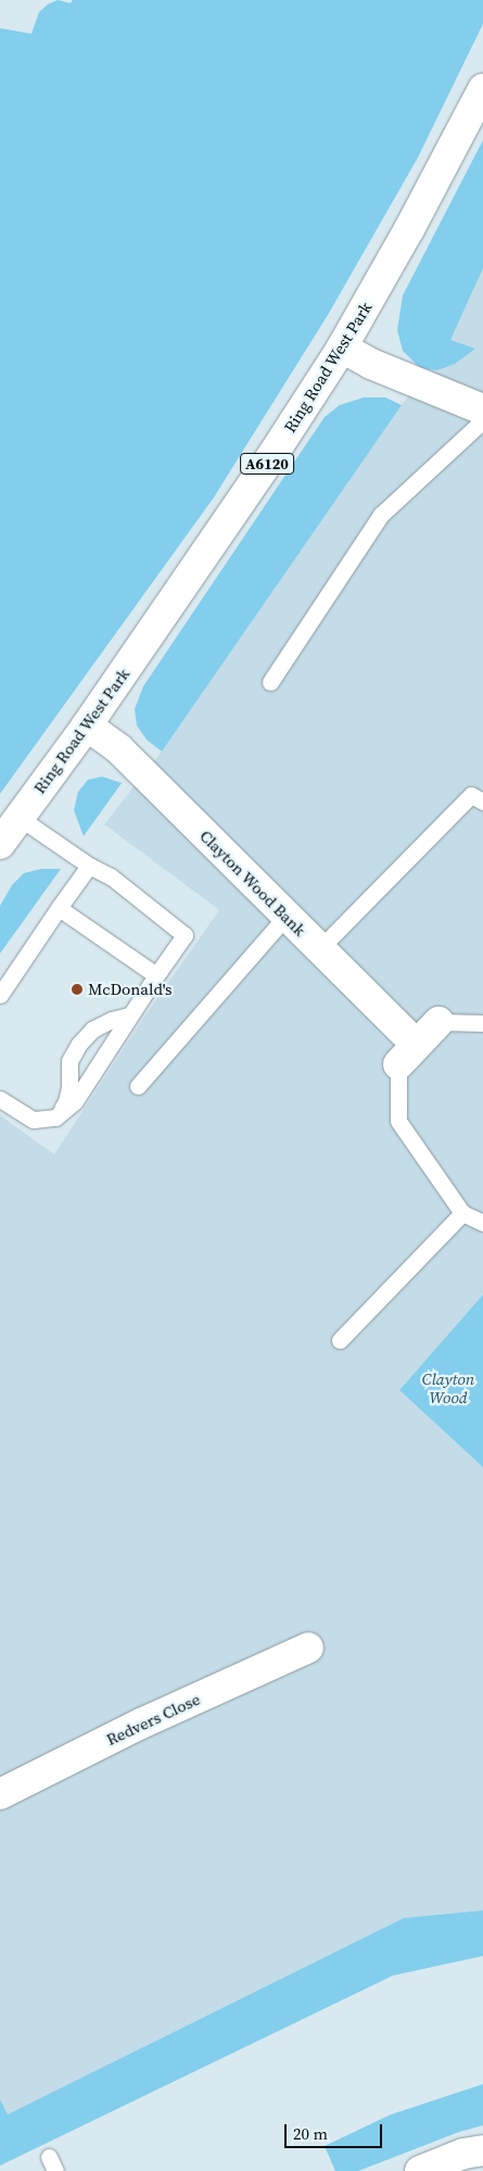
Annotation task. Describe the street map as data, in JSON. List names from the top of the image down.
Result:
{
  "streets": {
    "main road": [
      "Ring Road West Park",
      "A6120",
      "Clayton Wood Bank",
      "Redvers Close"
    ]
  },
  "crossings": [
    ["Ring Road West Park", "Clayton Wood Bank"]
  ],
  "parks": ["Clayton Wood"],
  "places": ["McDonald's"],
  "scale_bar": "20 m"
}
